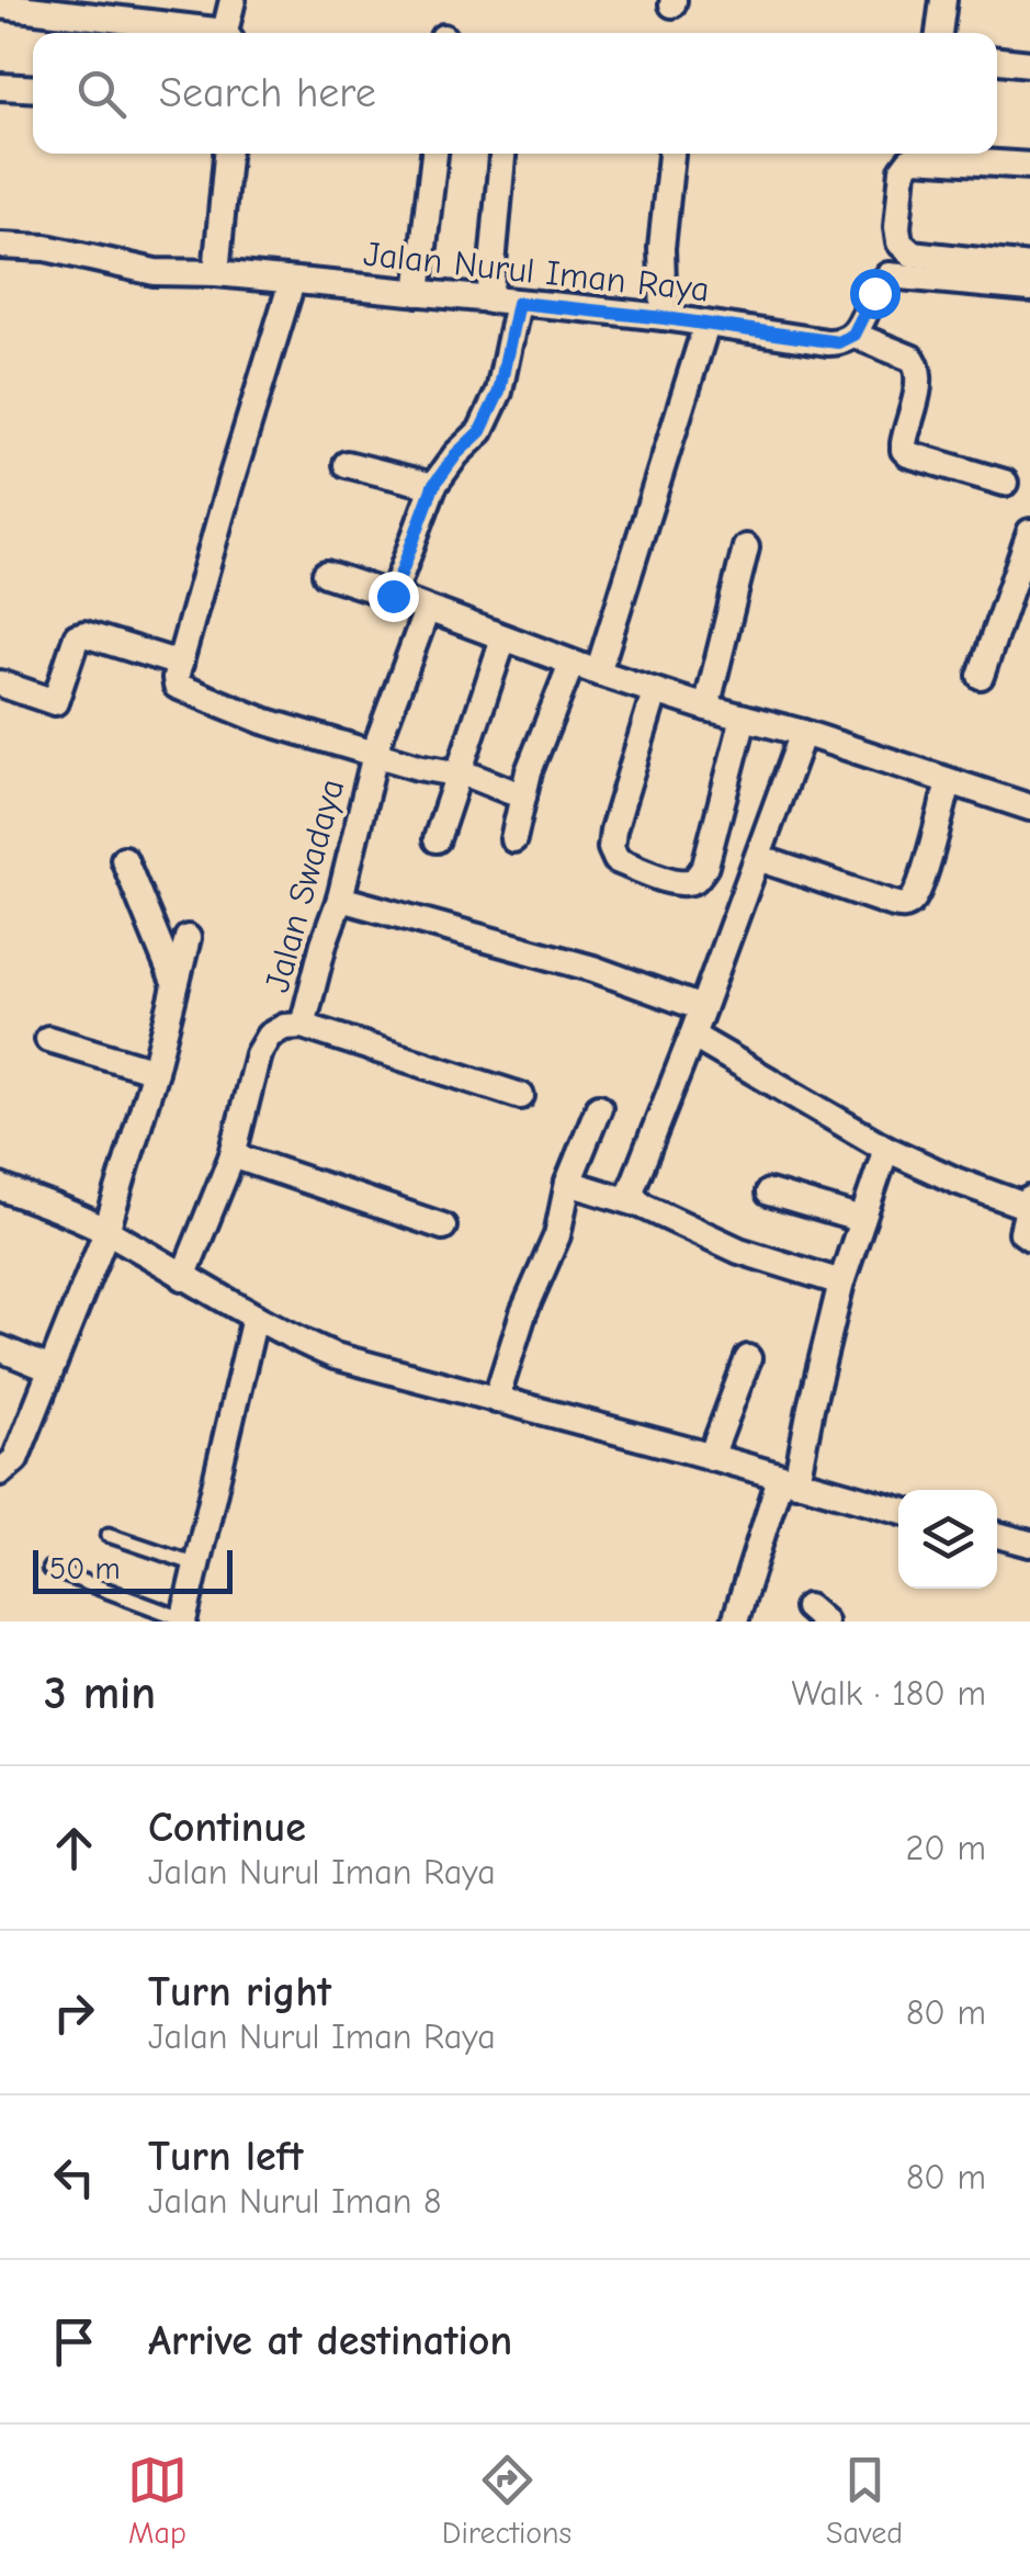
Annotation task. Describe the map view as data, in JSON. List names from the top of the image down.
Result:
{
  "streets": {
    "street": ["Jalan Nurul Iman Raya", "Jalan Swadaya"]
  },
  "scale_bar": "50 m",
  "page": {
    "search": "Search here",
    "scale": "50 m",
    "heading": ["3 min", "Walk · 180 m"],
    "list": [
      ["Continue", "Jalan Nurul Iman Raya", "20 m"],
      ["Turn right", "Jalan Nurul Iman Raya", "80 m"],
      ["Turn left", "Jalan Nurul Iman 8", "80 m"],
      "Arrive at destination"
    ],
    "nav": ["Map", "Directions", "Saved"]
  }
}
